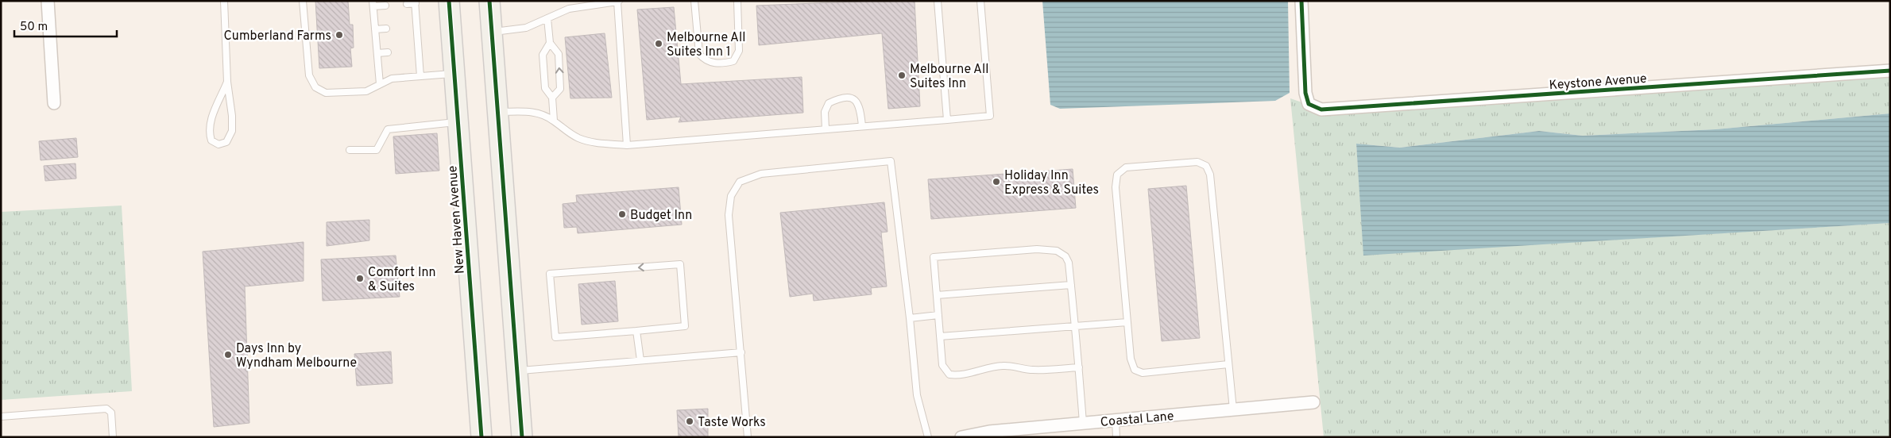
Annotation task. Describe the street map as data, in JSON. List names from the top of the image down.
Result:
{
  "streets": {
    "main road": ["New Haven Avenue"],
    "street": ["Keystone Avenue", "Coastal Lane"]
  },
  "places": [
    "Cumberland Farms",
    "Melbourne All Suites Inn 1",
    "Melbourne All Suites Inn",
    "Holiday Inn Express & Suites",
    "Budget Inn",
    "Comfort Inn & Suites",
    "Days Inn by Wyndham Melbourne",
    "Taste Works"
  ],
  "scale_bar": "50 m"
}
